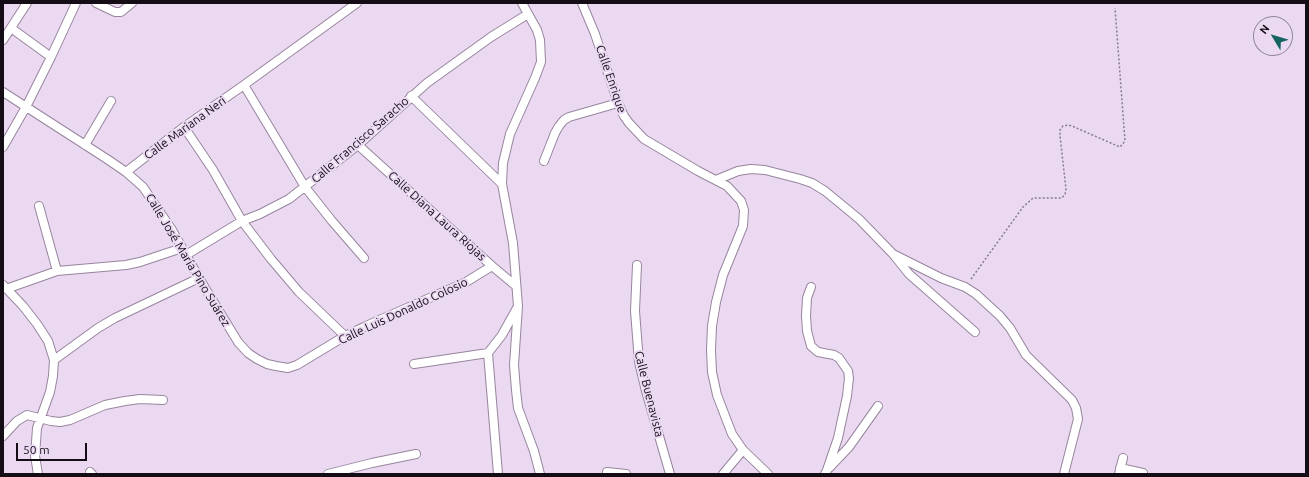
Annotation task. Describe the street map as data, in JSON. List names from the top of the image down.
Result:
{
  "streets": {
    "street": [
      "Calle Enrique",
      "Calle Mariana Neri",
      "Calle Francisco Saracho",
      "Calle Diana Laura Riojas",
      "Calle José María Pino Suárez",
      "Calle Luis Donaldo Colosio",
      "Calle Buenavista"
    ]
  },
  "crossings": [
    ["Calle Mariana Neri", "Calle José María Pino Suárez"],
    ["Calle Francisco Saracho", "Calle Diana Laura Riojas"],
    ["Calle Francisco Saracho", "Calle José María Pino Suárez"],
    ["Calle Diana Laura Riojas", "Calle Luis Donaldo Colosio"],
    ["Calle José María Pino Suárez", "Calle Luis Donaldo Colosio"]
  ],
  "scale_bar": "50 m",
  "north": "top left"
}
